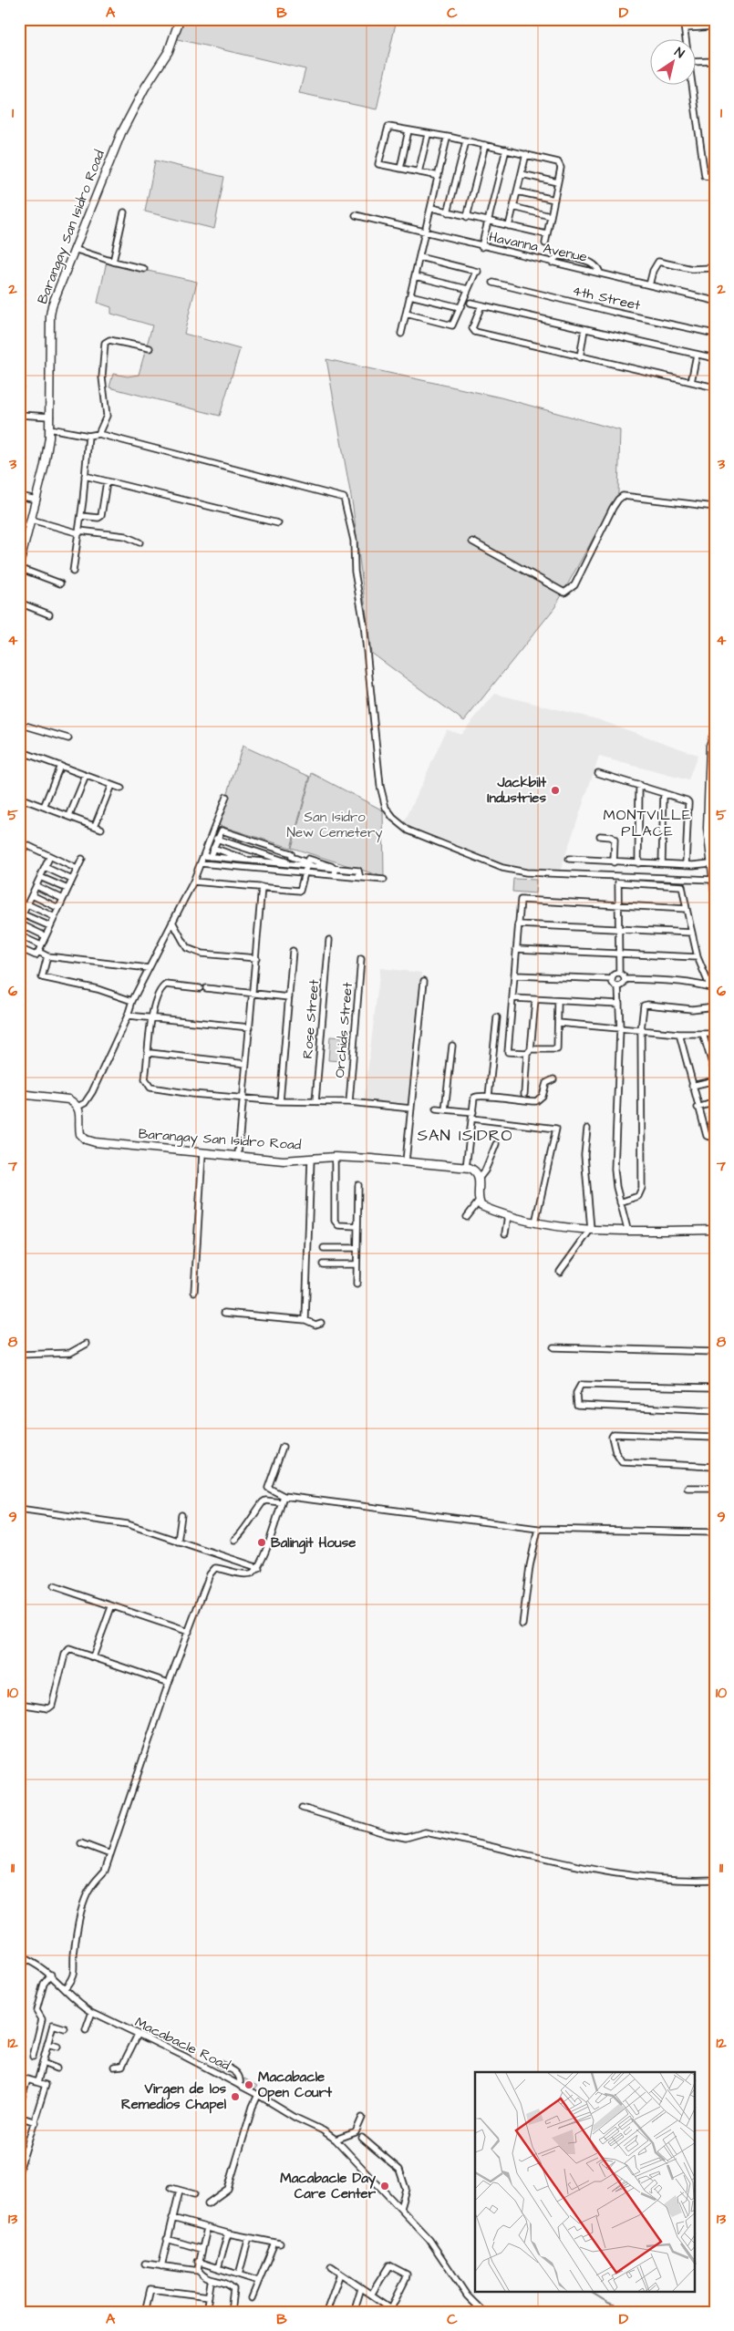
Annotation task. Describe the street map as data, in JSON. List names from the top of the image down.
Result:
{
  "streets": {
    "street": [
      "Barangay San Isidro Road",
      "Havanna Avenue",
      "4th Street",
      "Rose Street",
      "Orchids Street",
      "Macabacle Road"
    ]
  },
  "districts": ["MONTVILLE PLACE", "SAN ISIDRO"],
  "parks": ["San Isidro New Cemetery"],
  "places": [
    "Jackbilt Industries",
    "Balingit House",
    "Macabacle Open Court",
    "Virgen de los Remedios Chapel",
    "Macabacle Day Care Center"
  ],
  "north": "top right",
  "grid": {
    "columns": [
      "A",
      "B",
      "C",
      "D"
    ],
    "rows": [
      "1",
      "2",
      "3",
      "4",
      "5",
      "6",
      "7",
      "8",
      "9",
      "10",
      "11",
      "12",
      "13"
    ]
  }
}
